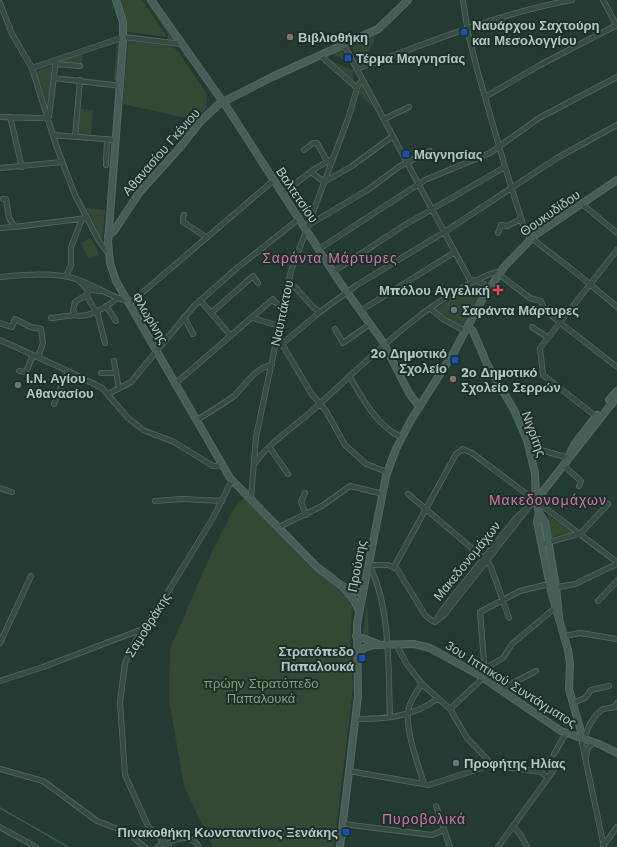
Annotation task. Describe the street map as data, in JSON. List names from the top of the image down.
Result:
{
  "streets": {
    "street": [
      "Αθανασίου Γκένιου",
      "Βαλτετσίου",
      "Θουκυδίδου",
      "Ναυπάκτου",
      "Φλωρίνης",
      "Νιγρίτης",
      "Προύσης",
      "Σαμοθράκης",
      "3ου Ιππικού Συντάγματος"
    ]
  },
  "crossings": [
    ["Αθανασίου Γκένιου", "Βαλτετσίου"],
    ["Αθανασίου Γκένιου", "Φλωρίνης"],
    ["Βαλτετσίου", "Ναυπάκτου"],
    ["Βαλτετσίου", "Προύσης"],
    ["Θουκυδίδου", "Προύσης"],
    ["Ναυπάκτου", "Φλωρίνης"],
    ["Φλωρίνης", "Προύσης"],
    ["Φλωρίνης", "Σαμοθράκης"],
    ["Νιγρίτης", "Προύσης"],
    ["Νιγρίτης", "3ου Ιππικού Συντάγματος"]
  ],
  "districts": ["Σαράντα Μάρτυρες", "Μακεδονομάχων", "Πυροβολικά"],
  "parks": ["πρώην Στρατόπεδο Παπαλουκά"],
  "places": {
    "transit": [
      "Ναυάρχου Σαχτούρη και Μεσολογγίου",
      "Τέρμα Μαγνησίας",
      "Μαγνησίας",
      "2ο Δημοτικό Σχολείο",
      "Στρατόπεδο Παπαλουκά",
      "Πινακοθήκη Κωνσταντίνος Ξενάκης"
    ],
    "other": [
      "Βιβλιοθήκη",
      "Σαράντα Μάρτυρες",
      "2ο Δημοτικό Σχολείο Σερρών",
      "Ι.Ν. Αγίου Αθανασίου",
      "Προφήτης Ηλίας"
    ],
    "health": ["Μπόλου Αγγελική"]
  }
}
